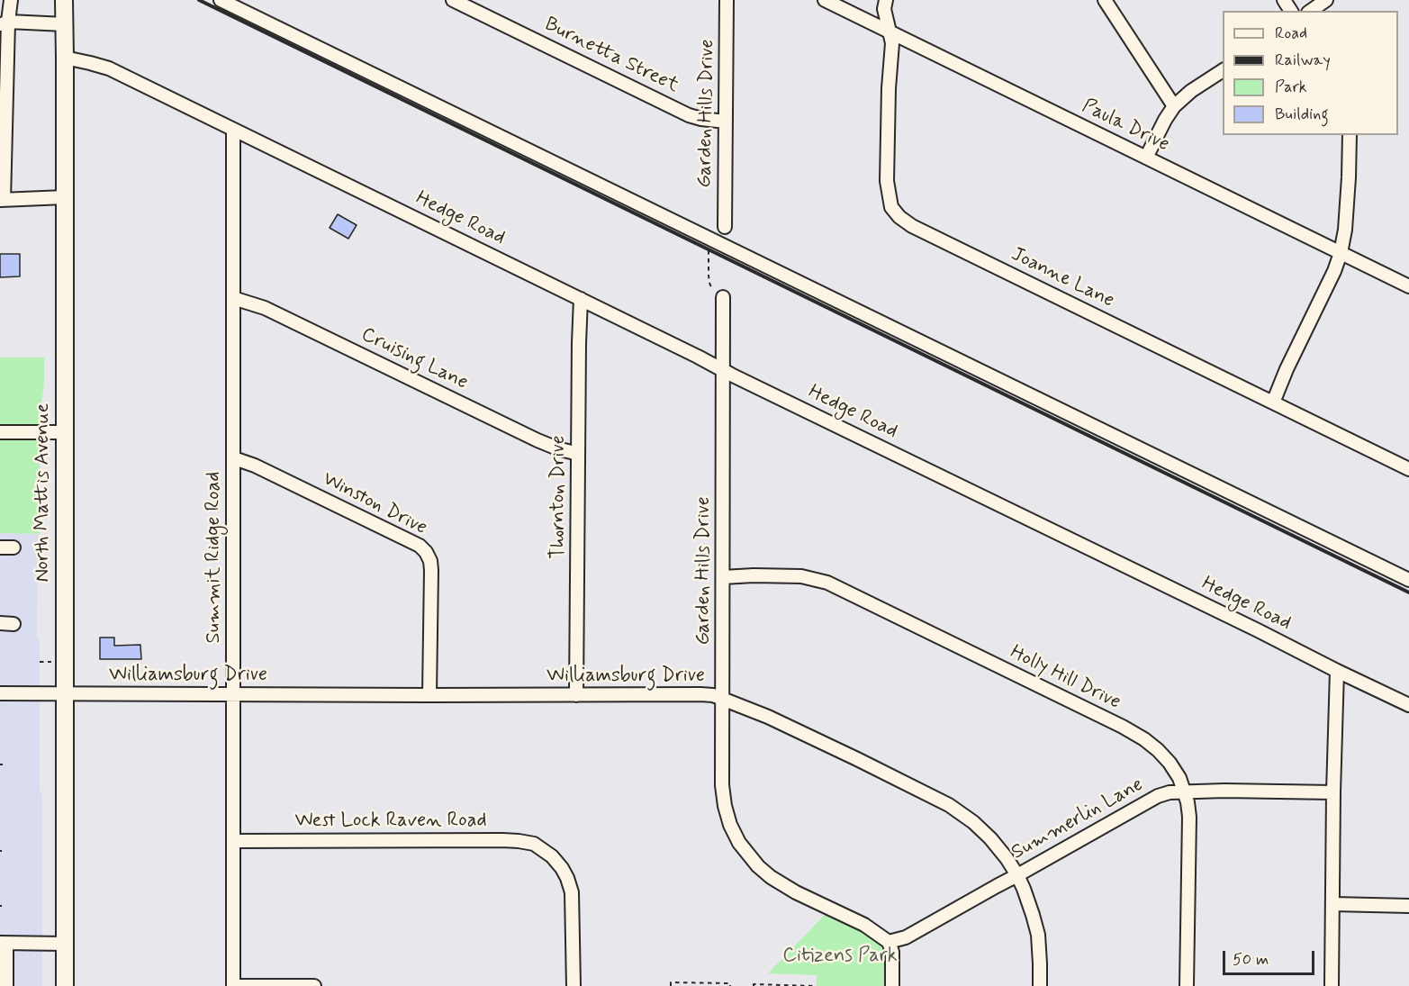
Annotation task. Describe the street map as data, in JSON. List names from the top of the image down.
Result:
{
  "streets": {
    "main road": ["North Mattis Avenue"],
    "street": [
      "Burnetta Street",
      "Garden Hills Drive",
      "Paula Drive",
      "Hedge Road",
      "Joanne Lane",
      "Cruising Lane",
      "Thornton Drive",
      "Winston Drive",
      "Summit Ridge Road",
      "Williamsburg Drive",
      "Holly Hill Drive",
      "Summerlin Lane",
      "West Lock Raven Road"
    ]
  },
  "crossings": [
    ["Burnetta Street", "Garden Hills Drive"],
    ["Garden Hills Drive", "Hedge Road"],
    ["Garden Hills Drive", "Williamsburg Drive"],
    ["Garden Hills Drive", "Holly Hill Drive"],
    ["Garden Hills Drive", "Summerlin Lane"],
    ["Paula Drive", "Joanne Lane"],
    ["Hedge Road", "North Mattis Avenue"],
    ["Hedge Road", "Thornton Drive"],
    ["Hedge Road", "Summit Ridge Road"],
    ["Cruising Lane", "Thornton Drive"],
    ["Cruising Lane", "Summit Ridge Road"],
    ["North Mattis Avenue", "Williamsburg Drive"],
    ["Thornton Drive", "Williamsburg Drive"],
    ["Winston Drive", "Summit Ridge Road"],
    ["Winston Drive", "Williamsburg Drive"],
    ["Summit Ridge Road", "Williamsburg Drive"],
    ["Summit Ridge Road", "West Lock Raven Road"],
    ["Williamsburg Drive", "Summerlin Lane"],
    ["Holly Hill Drive", "Summerlin Lane"]
  ],
  "parks": ["Citizens Park"],
  "legend": [
    "Road",
    "Railway",
    "Park",
    "Building"
  ],
  "scale_bar": "50 m"
}
